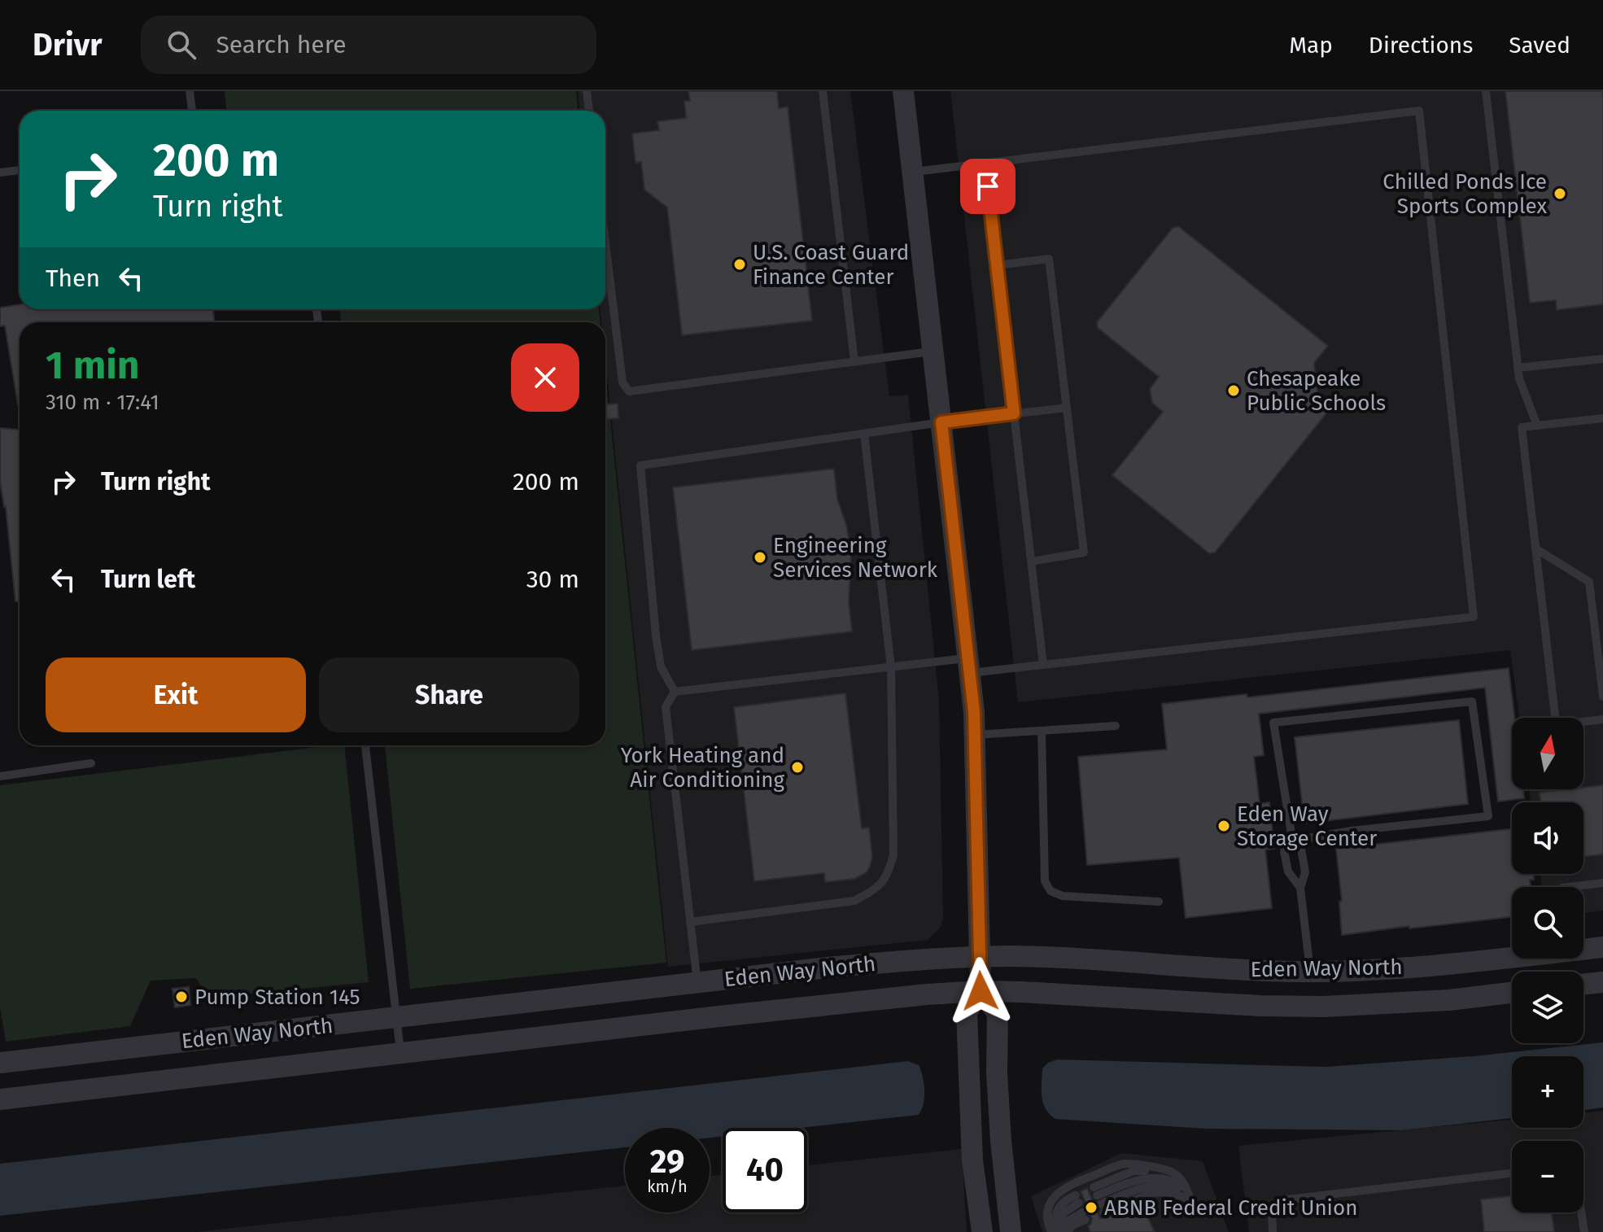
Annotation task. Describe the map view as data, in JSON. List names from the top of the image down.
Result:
{
  "streets": {
    "street": ["Eden Way North"]
  },
  "places": [
    "Chilled Ponds Ice Sports Complex",
    "U.S. Coast Guard Finance Center",
    "Chesapeake Public Schools",
    "Engineering Services Network",
    "York Heating and Air Conditioning",
    "Eden Way Storage Center",
    "Pump Station 145",
    "ABNB Federal Credit Union"
  ],
  "north": "top",
  "page": {
    "header": "Drivr",
    "search": "Search here",
    "nav": ["Map", "Directions", "Saved"],
    "turn": ["200 m", "Turn right"],
    "then": "Then",
    "heading": ["1 min", "310 m · 17:41"],
    "list": [
      {
        "name": "Turn right",
        "value": "200 m"
      },
      {
        "name": "Turn left",
        "value": "30 m"
      }
    ],
    "buttons": ["Exit", "Share"],
    "map_buttons": ["+", "−"],
    "speed": "29 km/h",
    "limit": "40"
  }
}
